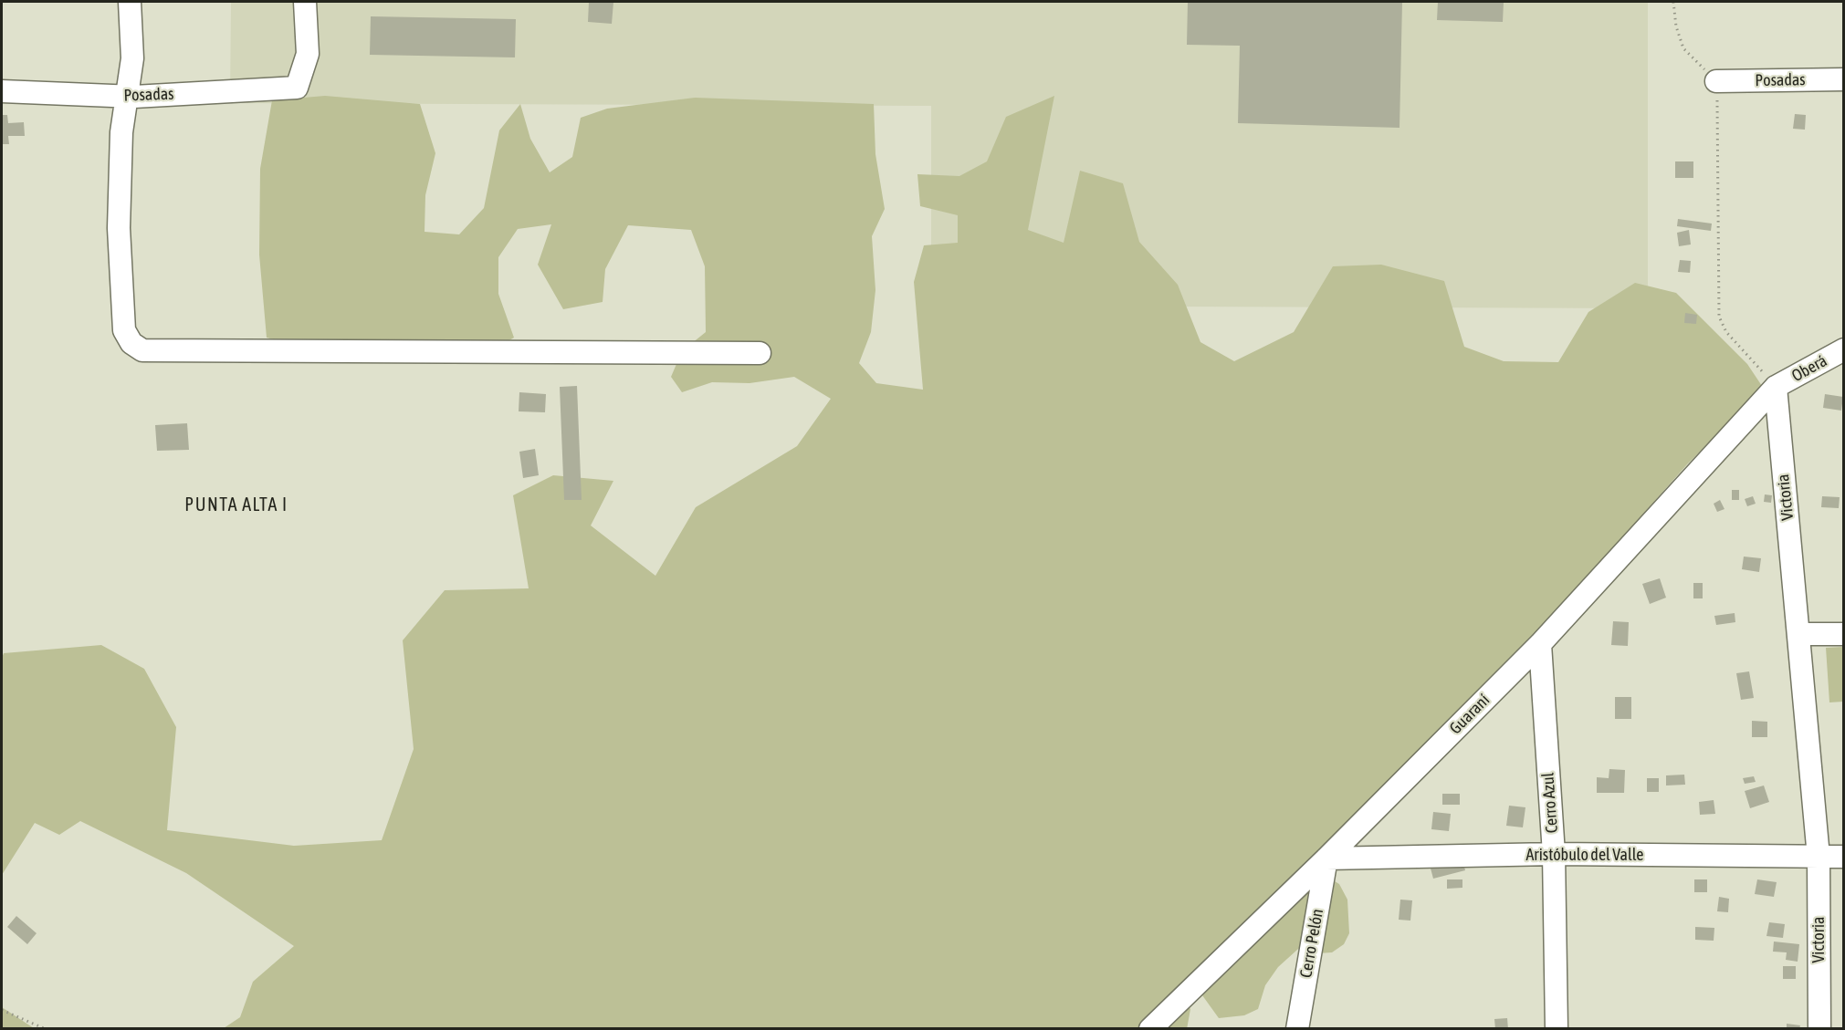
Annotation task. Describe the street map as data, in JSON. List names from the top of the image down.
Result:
{
  "streets": {
    "street": [
      "Posadas",
      "Oberá",
      "Victoria",
      "Guaraní",
      "Cerro Azul",
      "Aristóbulo del Valle",
      "Cerro Pelón"
    ]
  },
  "crossings": [
    ["Oberá", "Victoria"],
    ["Oberá", "Guaraní"],
    ["Victoria", "Guaraní"],
    ["Victoria", "Aristóbulo del Valle"],
    ["Guaraní", "Cerro Azul"],
    ["Guaraní", "Aristóbulo del Valle"],
    ["Guaraní", "Cerro Pelón"],
    ["Cerro Azul", "Aristóbulo del Valle"],
    ["Aristóbulo del Valle", "Cerro Pelón"]
  ],
  "districts": ["PUNTA ALTA I"]
}
